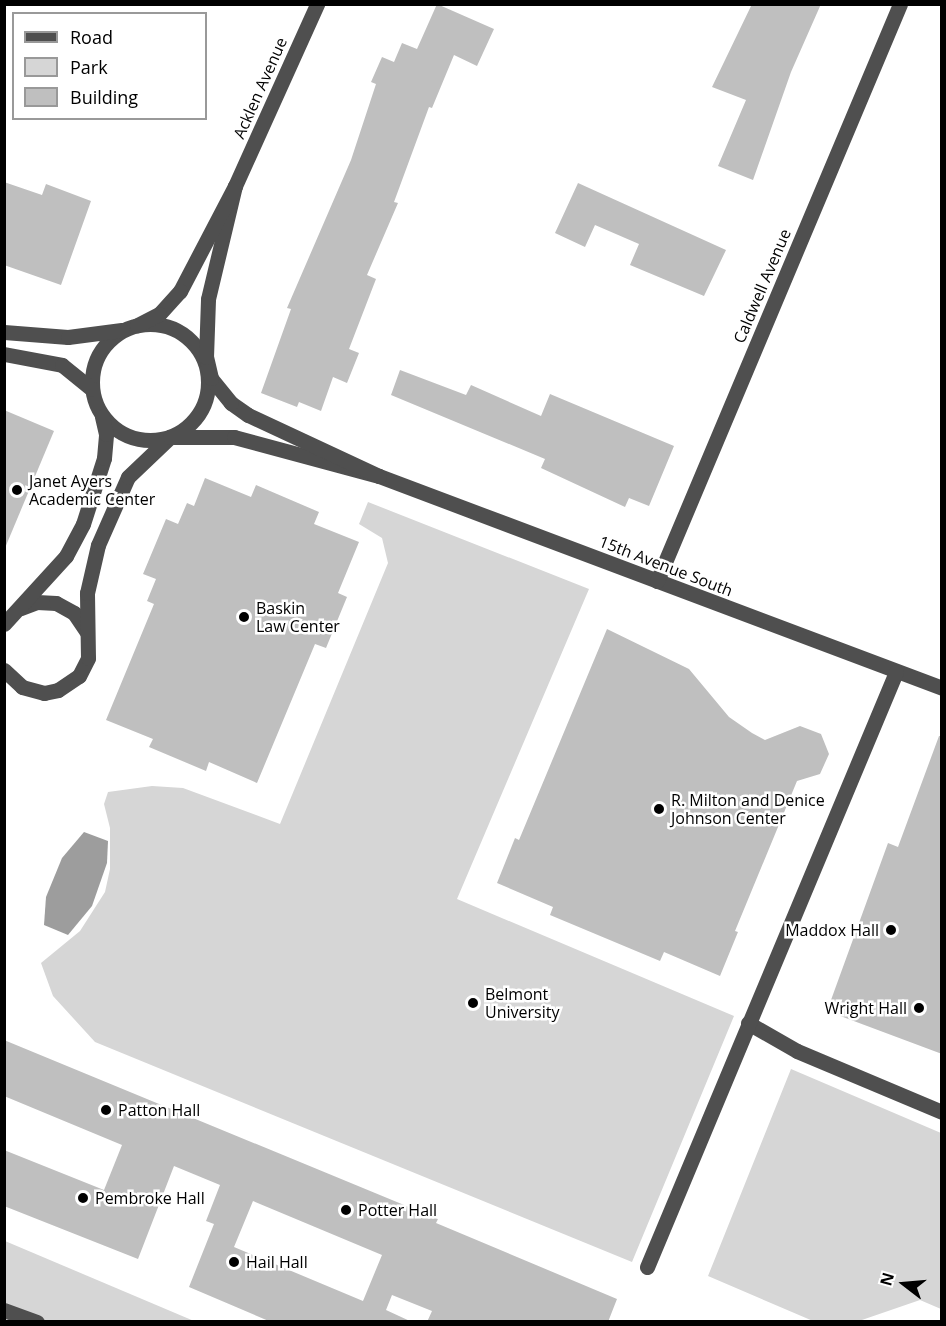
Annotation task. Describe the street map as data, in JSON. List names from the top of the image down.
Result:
{
  "streets": {
    "street": ["Acklen Avenue", "Caldwell Avenue", "15th Avenue South"]
  },
  "crossings": [
    ["Acklen Avenue", "15th Avenue South"],
    ["Caldwell Avenue", "15th Avenue South"]
  ],
  "places": [
    "Janet Ayers Academic Center",
    "Baskin Law Center",
    "R. Milton and Denice Johnson Center",
    "Maddox Hall",
    "Belmont University",
    "Wright Hall",
    "Patton Hall",
    "Pembroke Hall",
    "Potter Hall",
    "Hail Hall"
  ],
  "legend": ["Road", "Park", "Building"],
  "north": "left"
}
